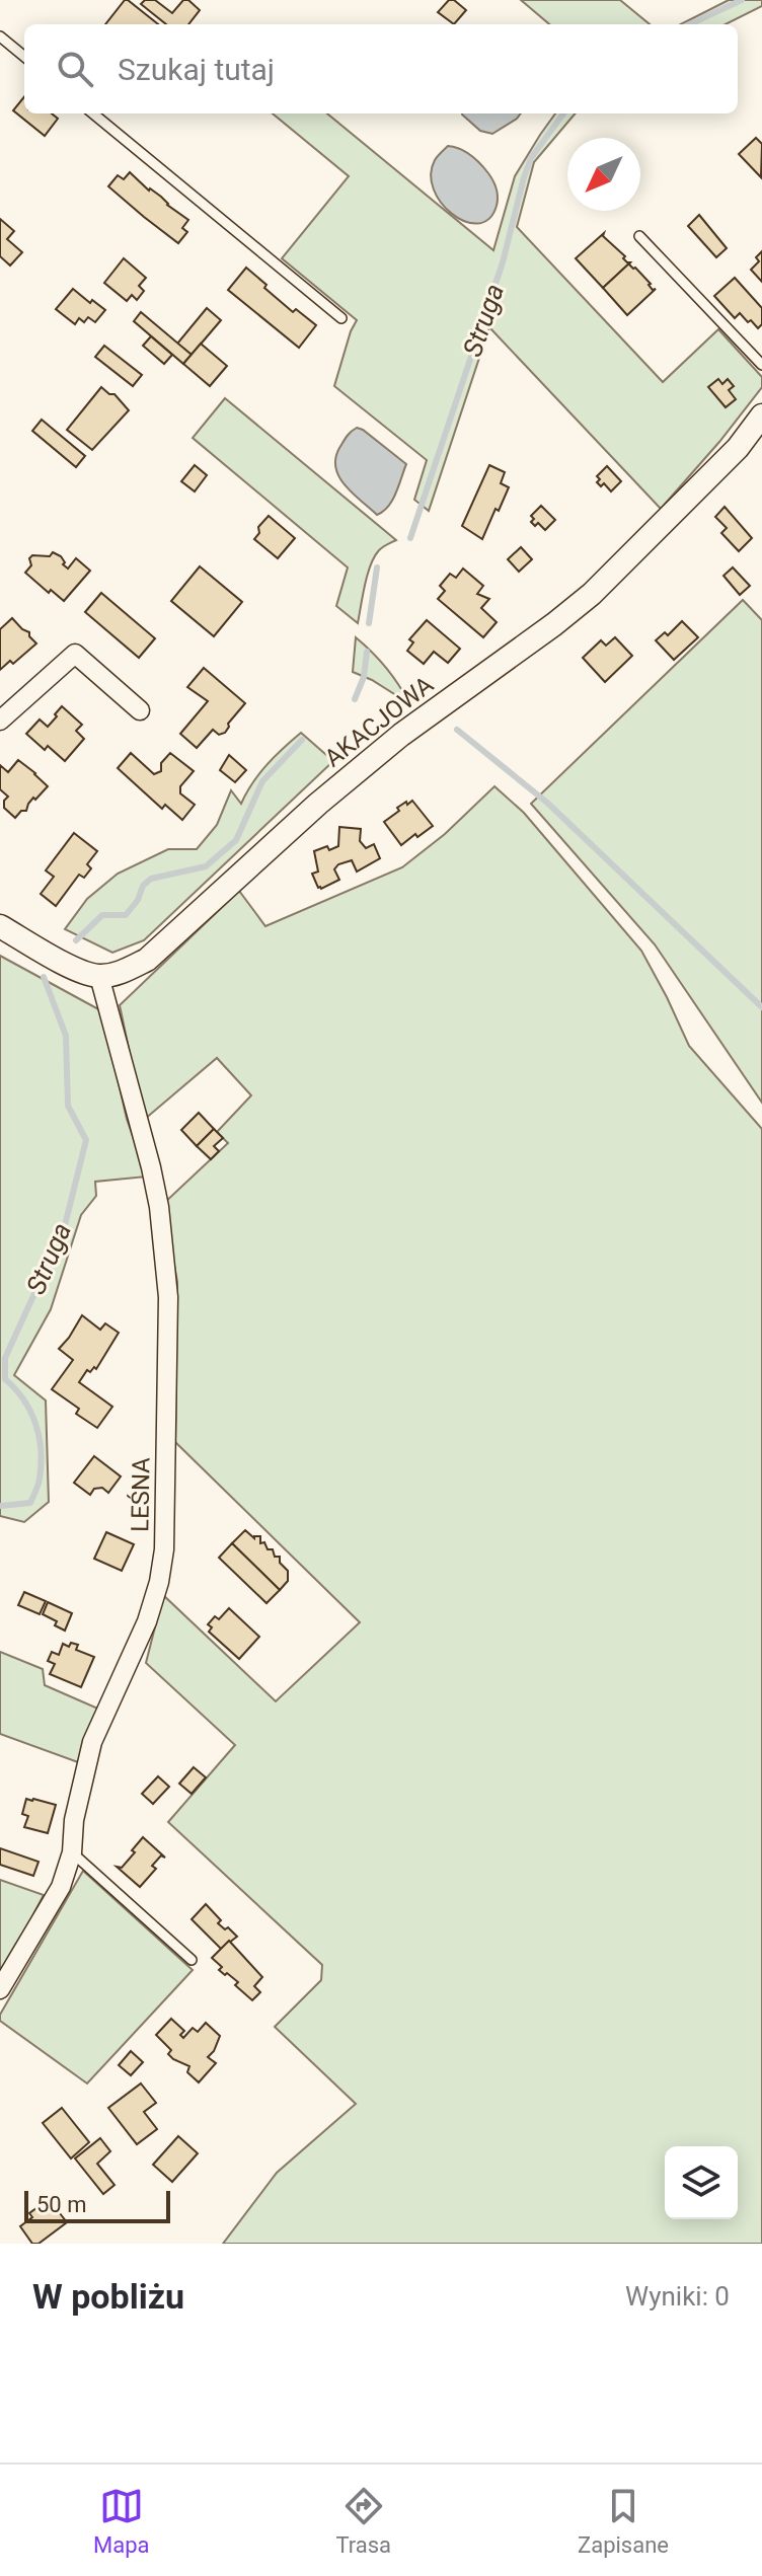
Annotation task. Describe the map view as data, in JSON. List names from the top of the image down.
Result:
{
  "streets": {
    "street": ["AKACJOWA", "LEŚNA"]
  },
  "crossings": [
    ["AKACJOWA", "LEŚNA"]
  ],
  "water": ["Struga"],
  "scale_bar": "50 m",
  "north": "bottom left",
  "page": {
    "search": "Szukaj tutaj",
    "scale": "50 m",
    "heading": ["W pobliżu", "Wyniki: 0"],
    "nav": ["Mapa", "Trasa", "Zapisane"]
  }
}
